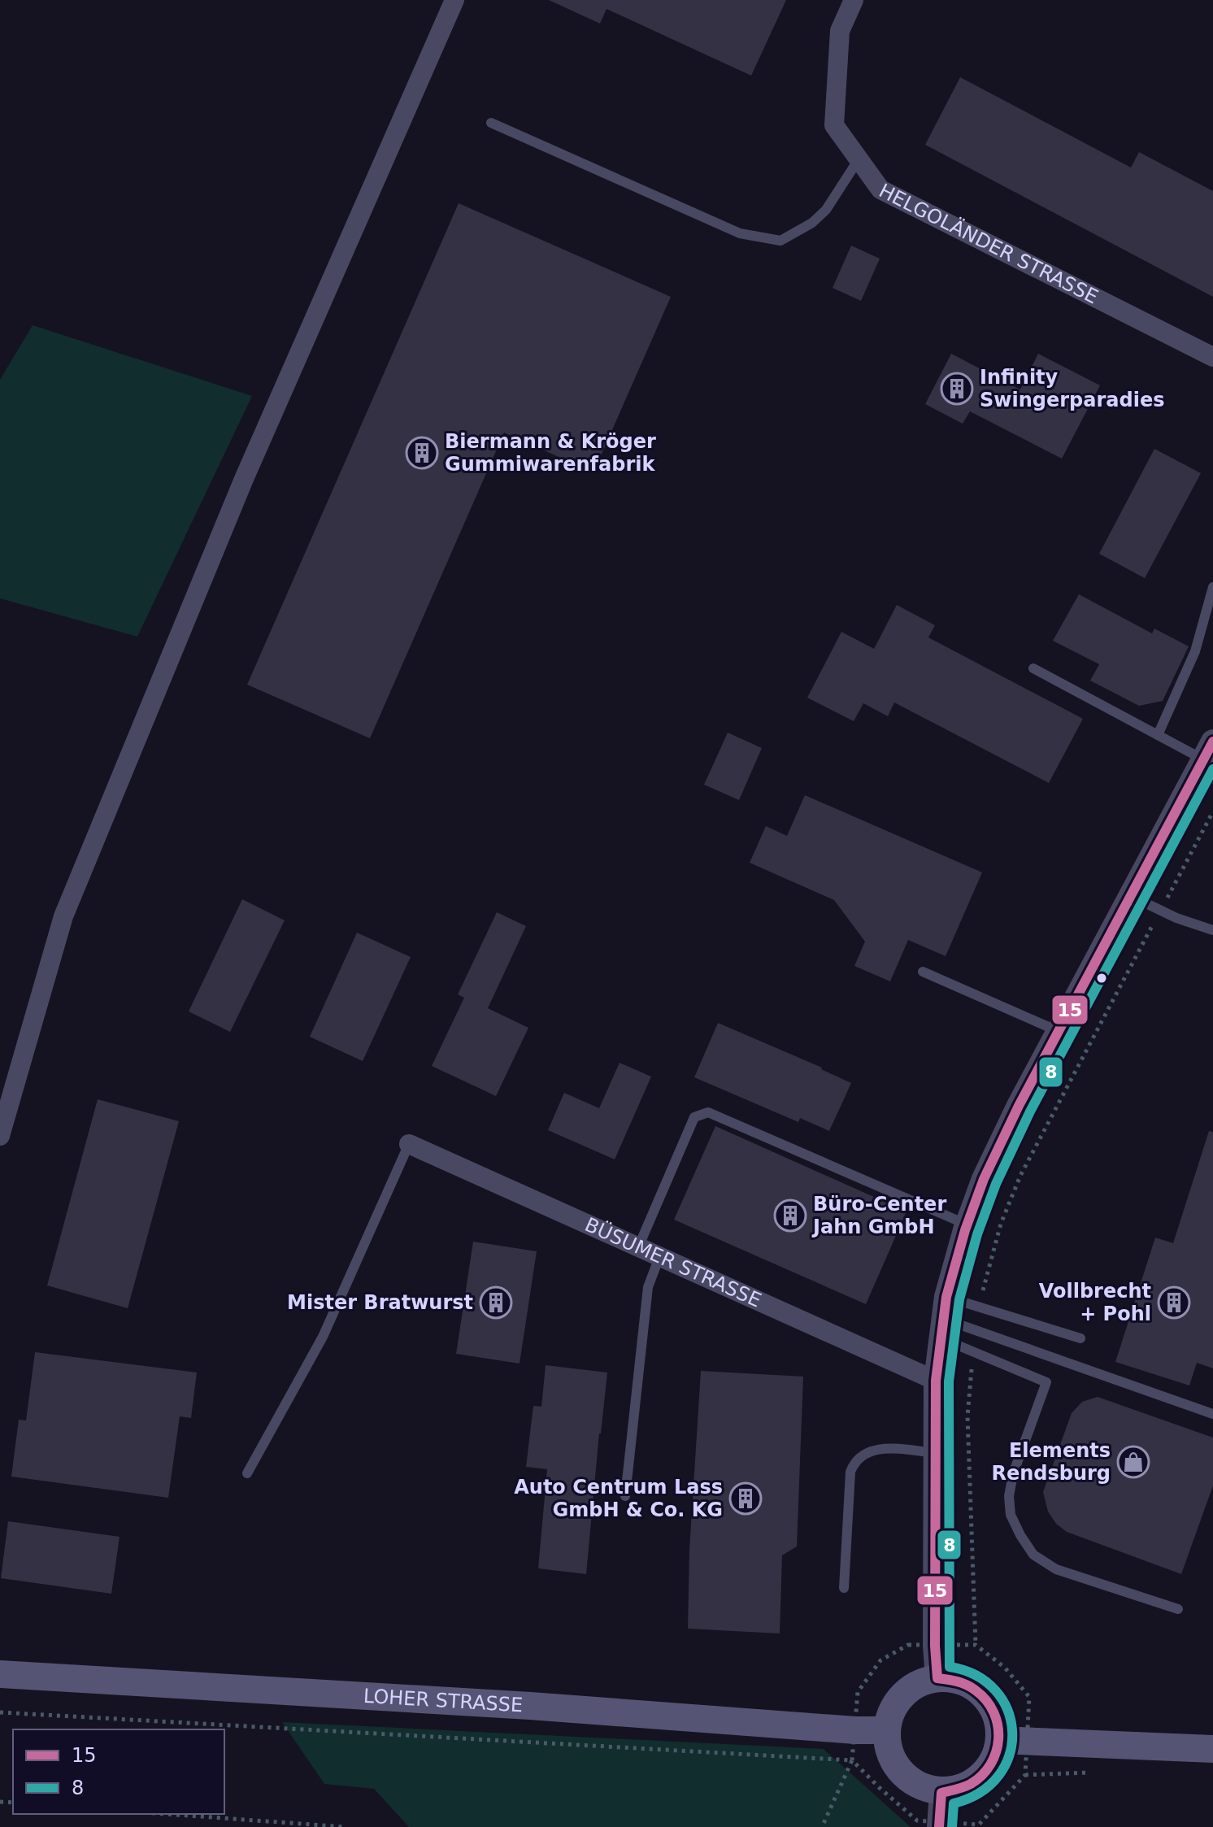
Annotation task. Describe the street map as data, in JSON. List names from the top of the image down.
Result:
{
  "streets": {
    "main road": ["LOHER STRASSE"],
    "street": ["HELGOLÄNDER STRASSE", "BÜSUMER STRASSE"]
  },
  "places": {
    "building": [
      "Infinity Swingerparadies",
      "Biermann & Kröger Gummiwarenfabrik",
      "Büro-Center Jahn GmbH",
      "Mister Bratwurst",
      "Vollbrecht + Pohl",
      "Auto Centrum Lass GmbH & Co. KG"
    ],
    "shop": ["Elements Rendsburg"]
  },
  "lines": ["transit line 15", "transit line 8"],
  "legend": ["15", "8"]
}
